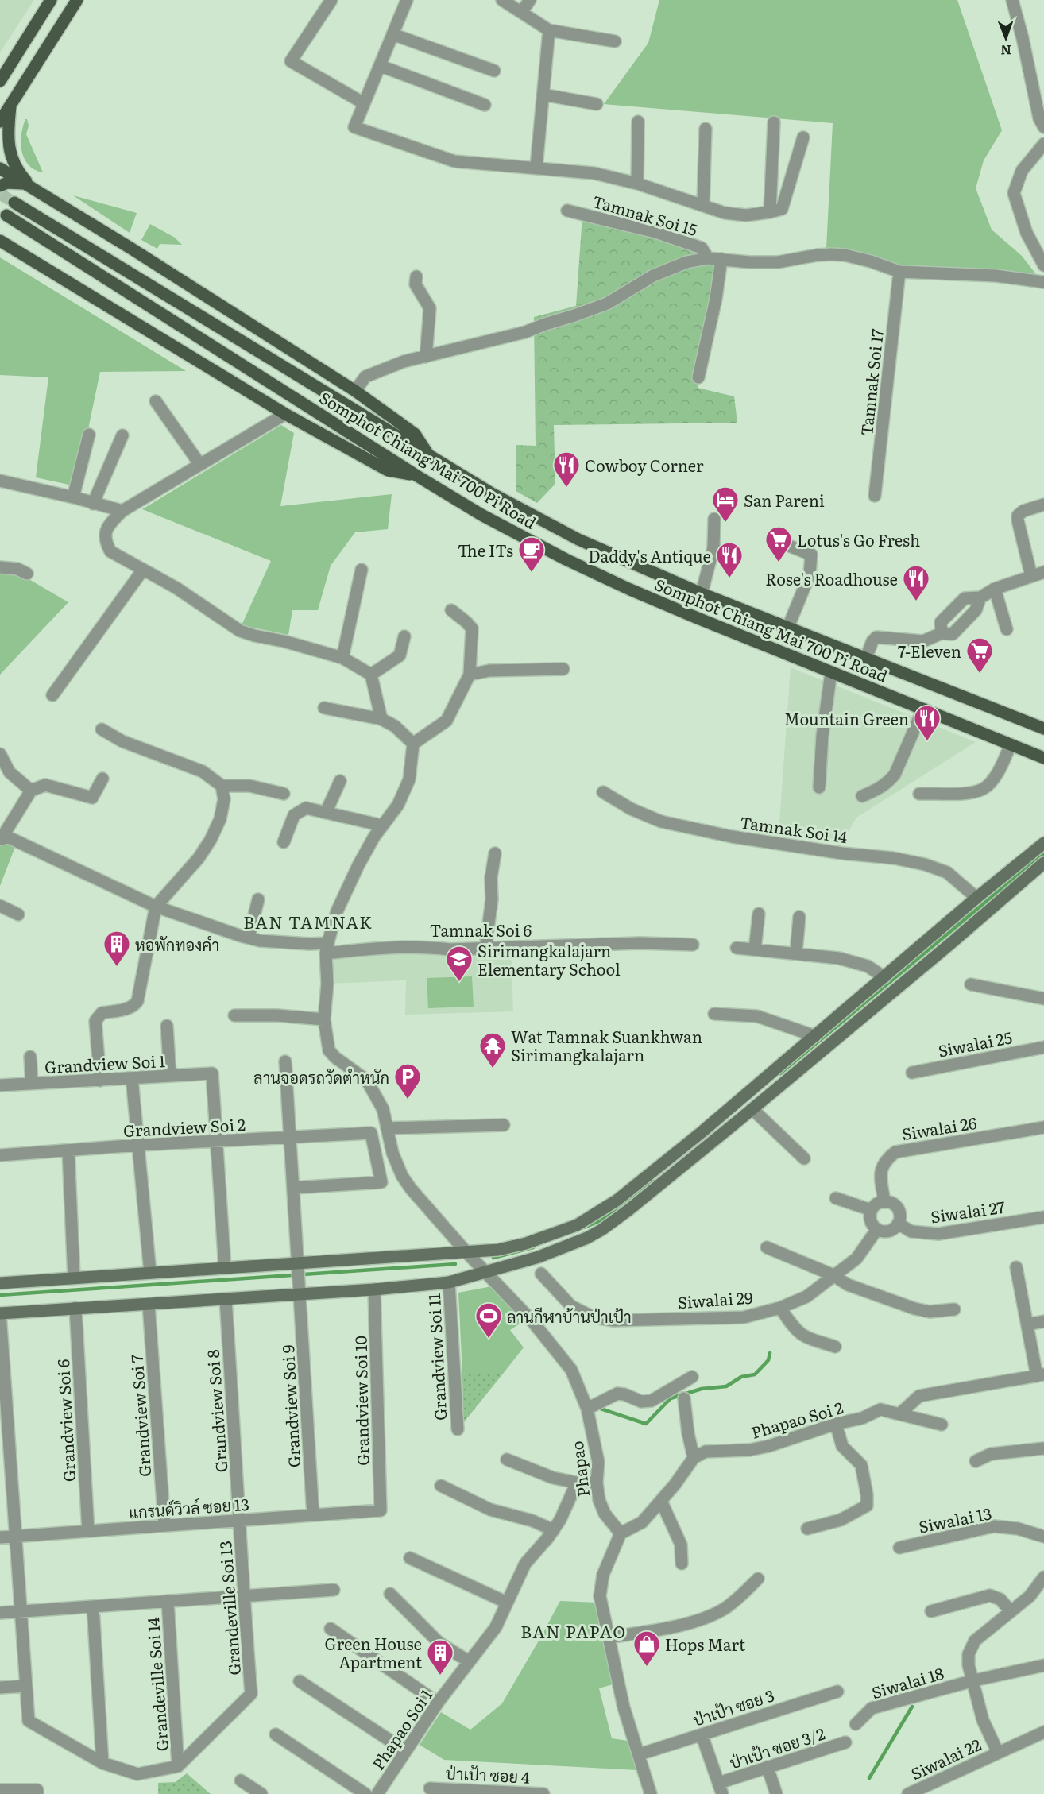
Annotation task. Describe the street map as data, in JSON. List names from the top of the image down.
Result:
{
  "streets": {
    "main road": ["Somphot Chiang Mai 700 Pi Road"],
    "street": [
      "Tamnak Soi 15",
      "Tamnak Soi 17",
      "Tamnak Soi 14",
      "Tamnak Soi 6",
      "Siwalai 25",
      "Grandview Soi 1",
      "Grandview Soi 2",
      "Siwalai 26",
      "Siwalai 27",
      "Siwalai 29",
      "Grandview Soi 11",
      "Grandview Soi 10",
      "Grandview Soi 9",
      "Grandview Soi 8",
      "Grandview Soi 7",
      "Phapao Soi 2",
      "Grandview Soi 6",
      "Phapao",
      "แกรนด์วิวล์ ซอย 13",
      "Siwalai 13",
      "Grandeville Soi 13",
      "Siwalai 18",
      "Grandeville Soi 14",
      "ป่าเป้า ซอย 3",
      "Phapao Soi 1",
      "ป่าเป้า ซอย 3/2",
      "Siwalai 22",
      "ป่าเป้า ซอย 4"
    ]
  },
  "crossings": [
    ["Tamnak Soi 6", "Phapao"],
    ["Grandview Soi 1", "Grandview Soi 2"],
    ["Grandview Soi 2", "Grandview Soi 9"],
    ["Siwalai 26", "Siwalai 27"],
    ["Siwalai 26", "Siwalai 29"],
    ["Siwalai 27", "Siwalai 29"],
    ["Grandview Soi 10", "แกรนด์วิวล์ ซอย 13"],
    ["Grandview Soi 9", "แกรนด์วิวล์ ซอย 13"],
    ["Grandview Soi 8", "แกรนด์วิวล์ ซอย 13"],
    ["Grandview Soi 8", "Grandeville Soi 13"],
    ["Grandview Soi 7", "แกรนด์วิวล์ ซอย 13"],
    ["Grandview Soi 6", "แกรนด์วิวล์ ซอย 13"],
    ["แกรนด์วิวล์ ซอย 13", "Grandeville Soi 13"],
    ["Grandeville Soi 13", "Grandeville Soi 14"]
  ],
  "districts": ["BAN TAMNAK", "BAN PAPAO"],
  "places": {
    "restaurant": [
      "Cowboy Corner",
      "Daddy's Antique",
      "Rose's Roadhouse",
      "Mountain Green"
    ],
    "hotel": ["San Pareni"],
    "supermarket": ["Lotus's Go Fresh", "7-Eleven"],
    "cafe": ["The ITs"],
    "building": ["หอพักทองคำ", "Green House Apartment"],
    "school or university": ["Sirimangkalajarn Elementary School"],
    "temple": ["Wat Tamnak Suankhwan Sirimangkalajarn"],
    "parking": ["ลานจอดรถวัดตำหนัก"],
    "sports": ["ลานกีฬาบ้านป่าเป้า"],
    "shop": ["Hops Mart"]
  },
  "north": "bottom"
}
